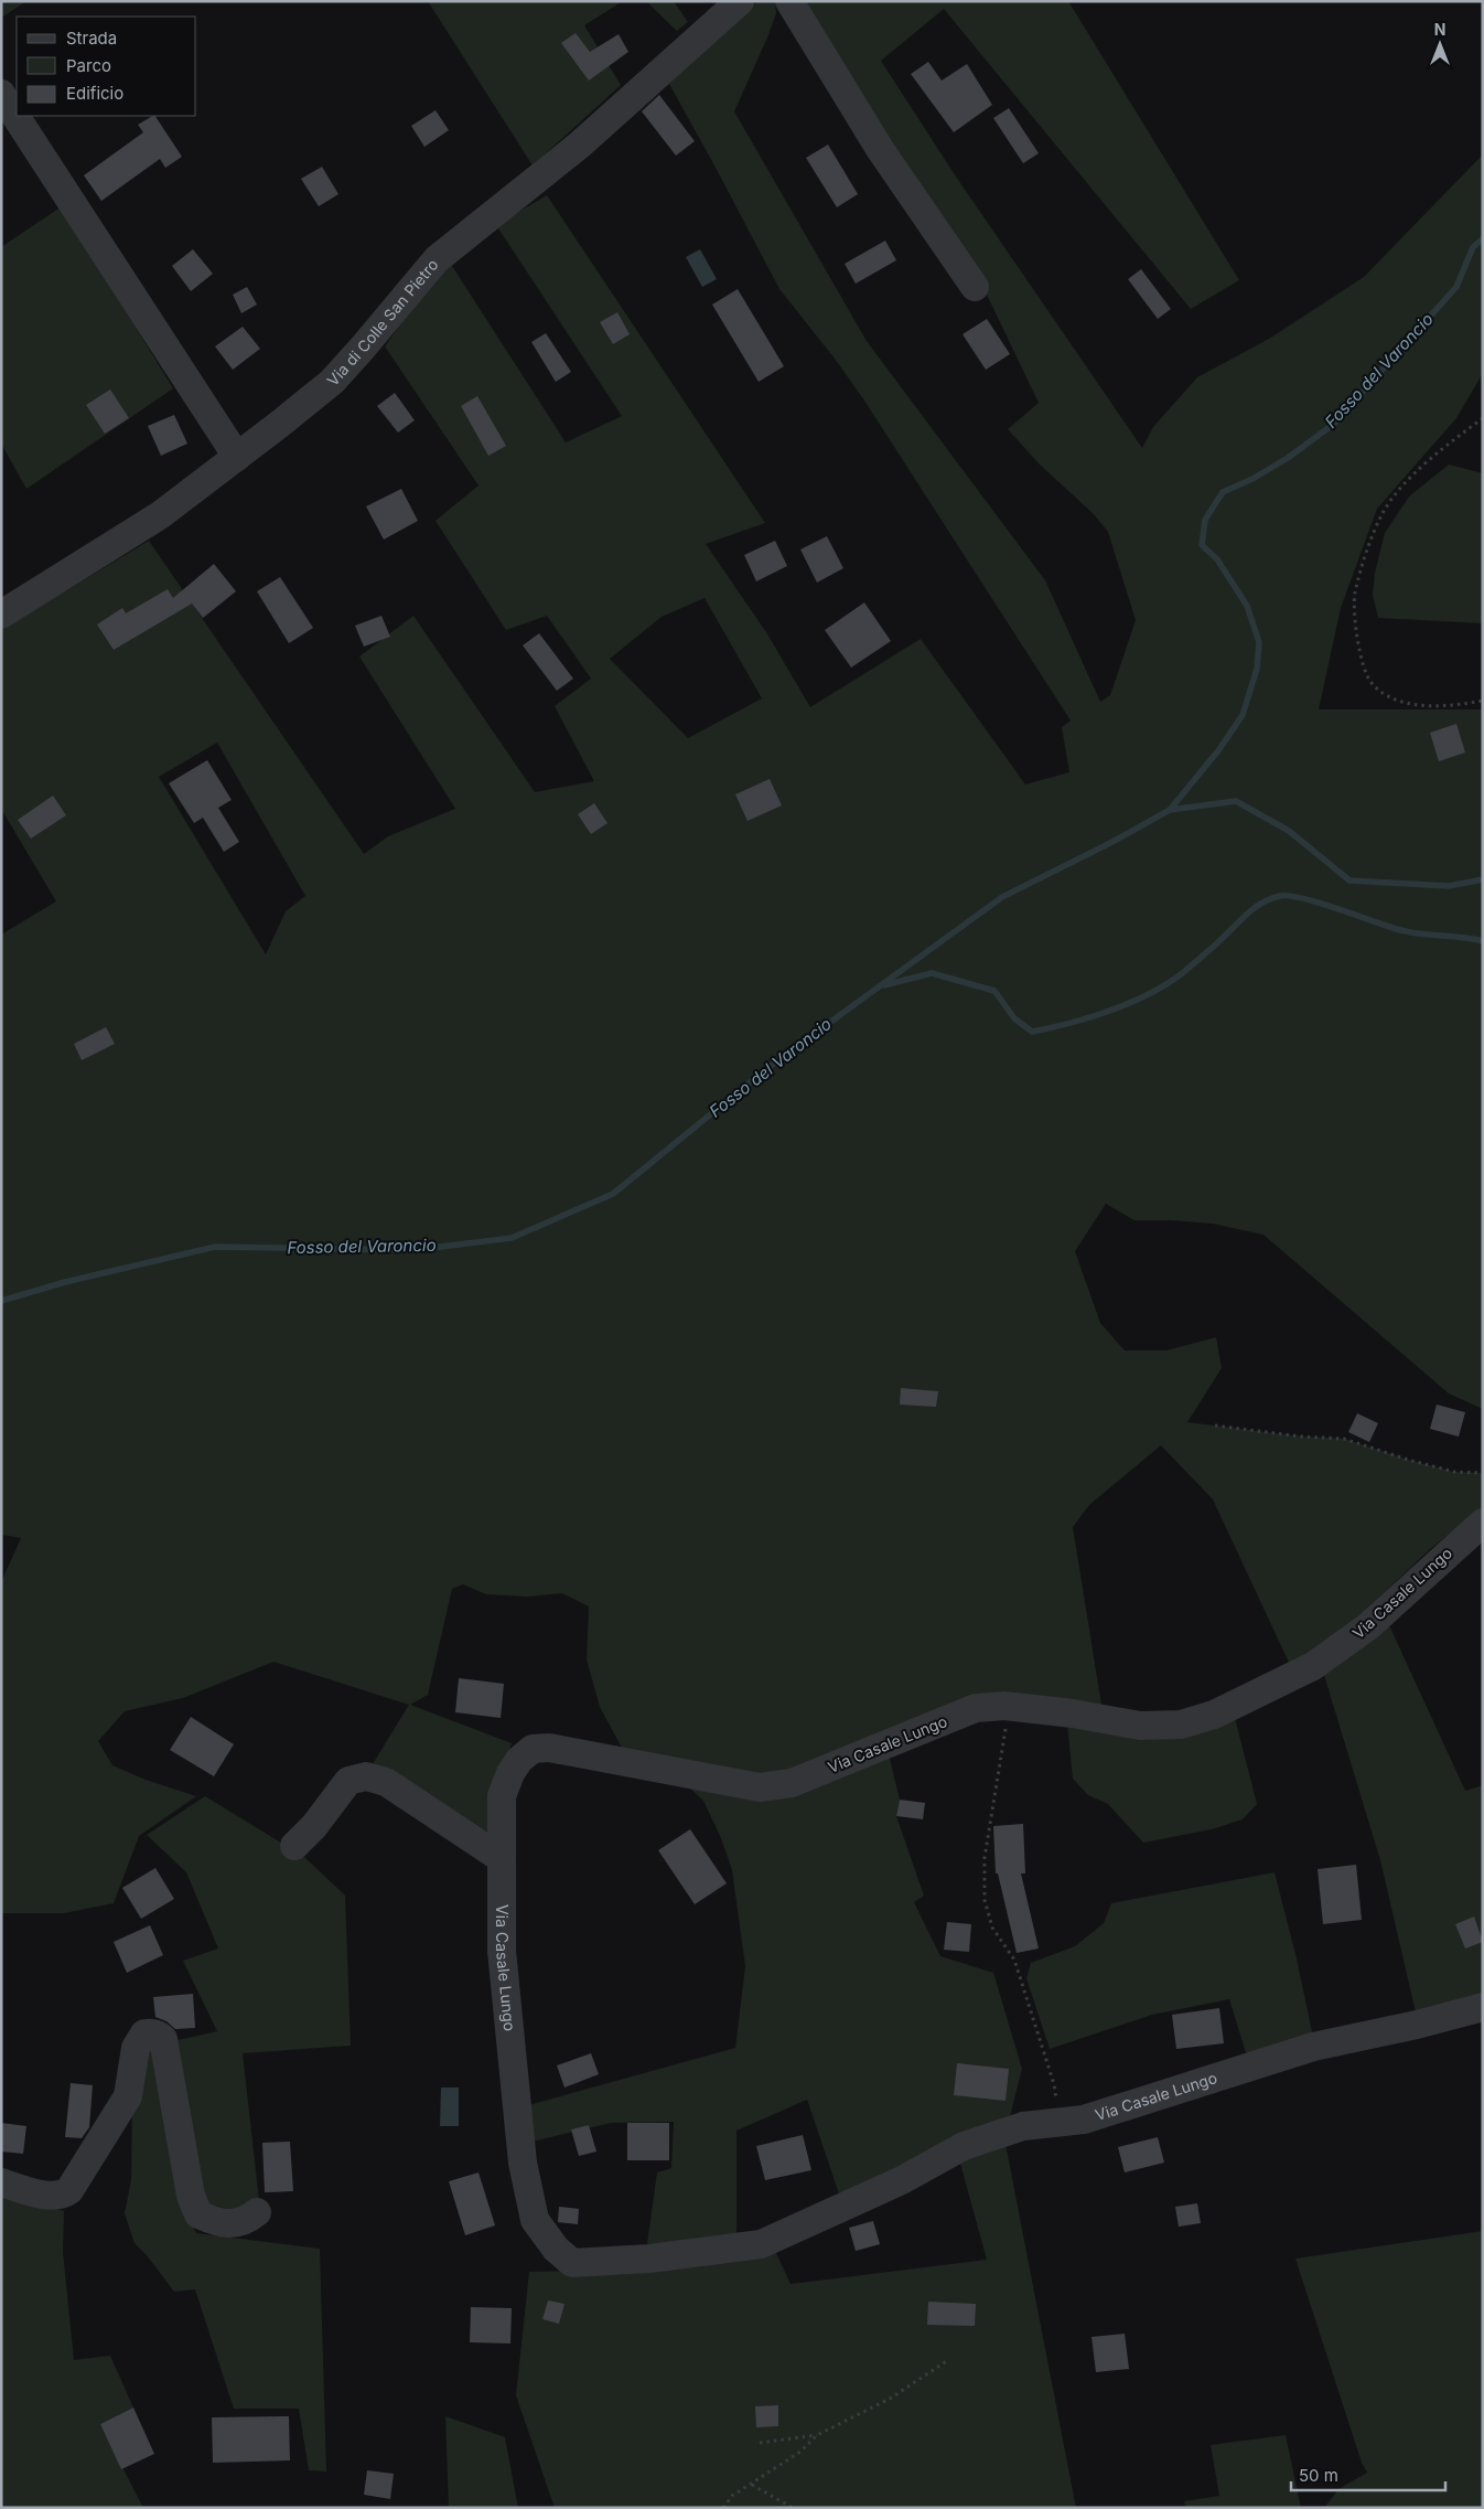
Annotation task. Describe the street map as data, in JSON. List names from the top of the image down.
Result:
{
  "streets": {
    "street": ["Via di Colle San Pietro", "Via Casale Lungo"]
  },
  "water": ["Fosso del Varoncio"],
  "legend": ["Strada", "Parco", "Edificio"],
  "scale_bar": "50 m",
  "north": "top"
}
